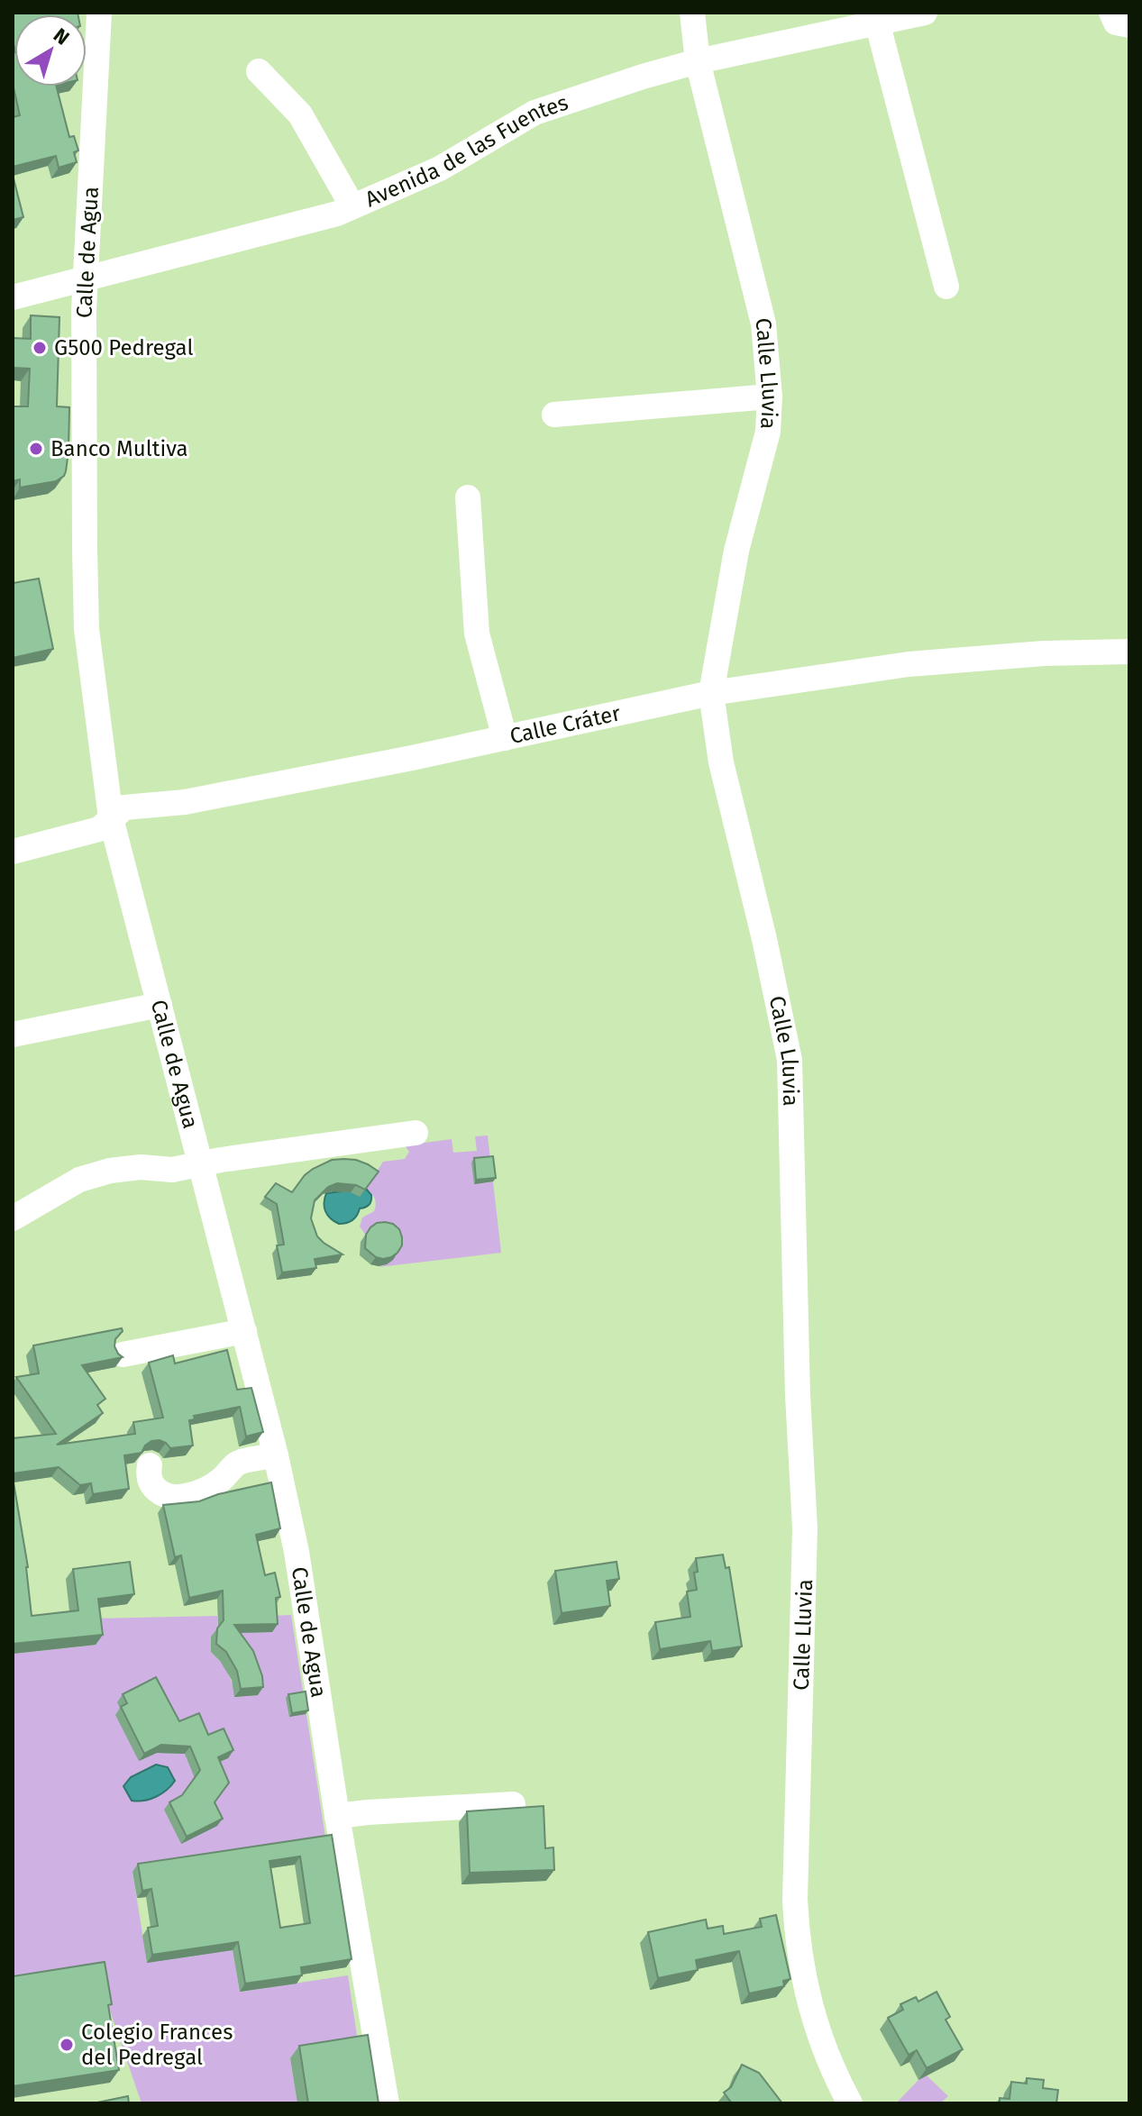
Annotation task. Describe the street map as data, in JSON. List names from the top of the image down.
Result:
{
  "streets": {
    "street": [
      "Avenida de las Fuentes",
      "Calle de Agua",
      "Calle Lluvia",
      "Calle Cráter"
    ]
  },
  "crossings": [
    ["Avenida de las Fuentes", "Calle de Agua"],
    ["Avenida de las Fuentes", "Calle Lluvia"],
    ["Calle de Agua", "Calle Cráter"],
    ["Calle Lluvia", "Calle Cráter"]
  ],
  "places": ["G500 Pedregal", "Banco Multiva", "Colegio Frances del Pedregal"],
  "north": "top right"
}
